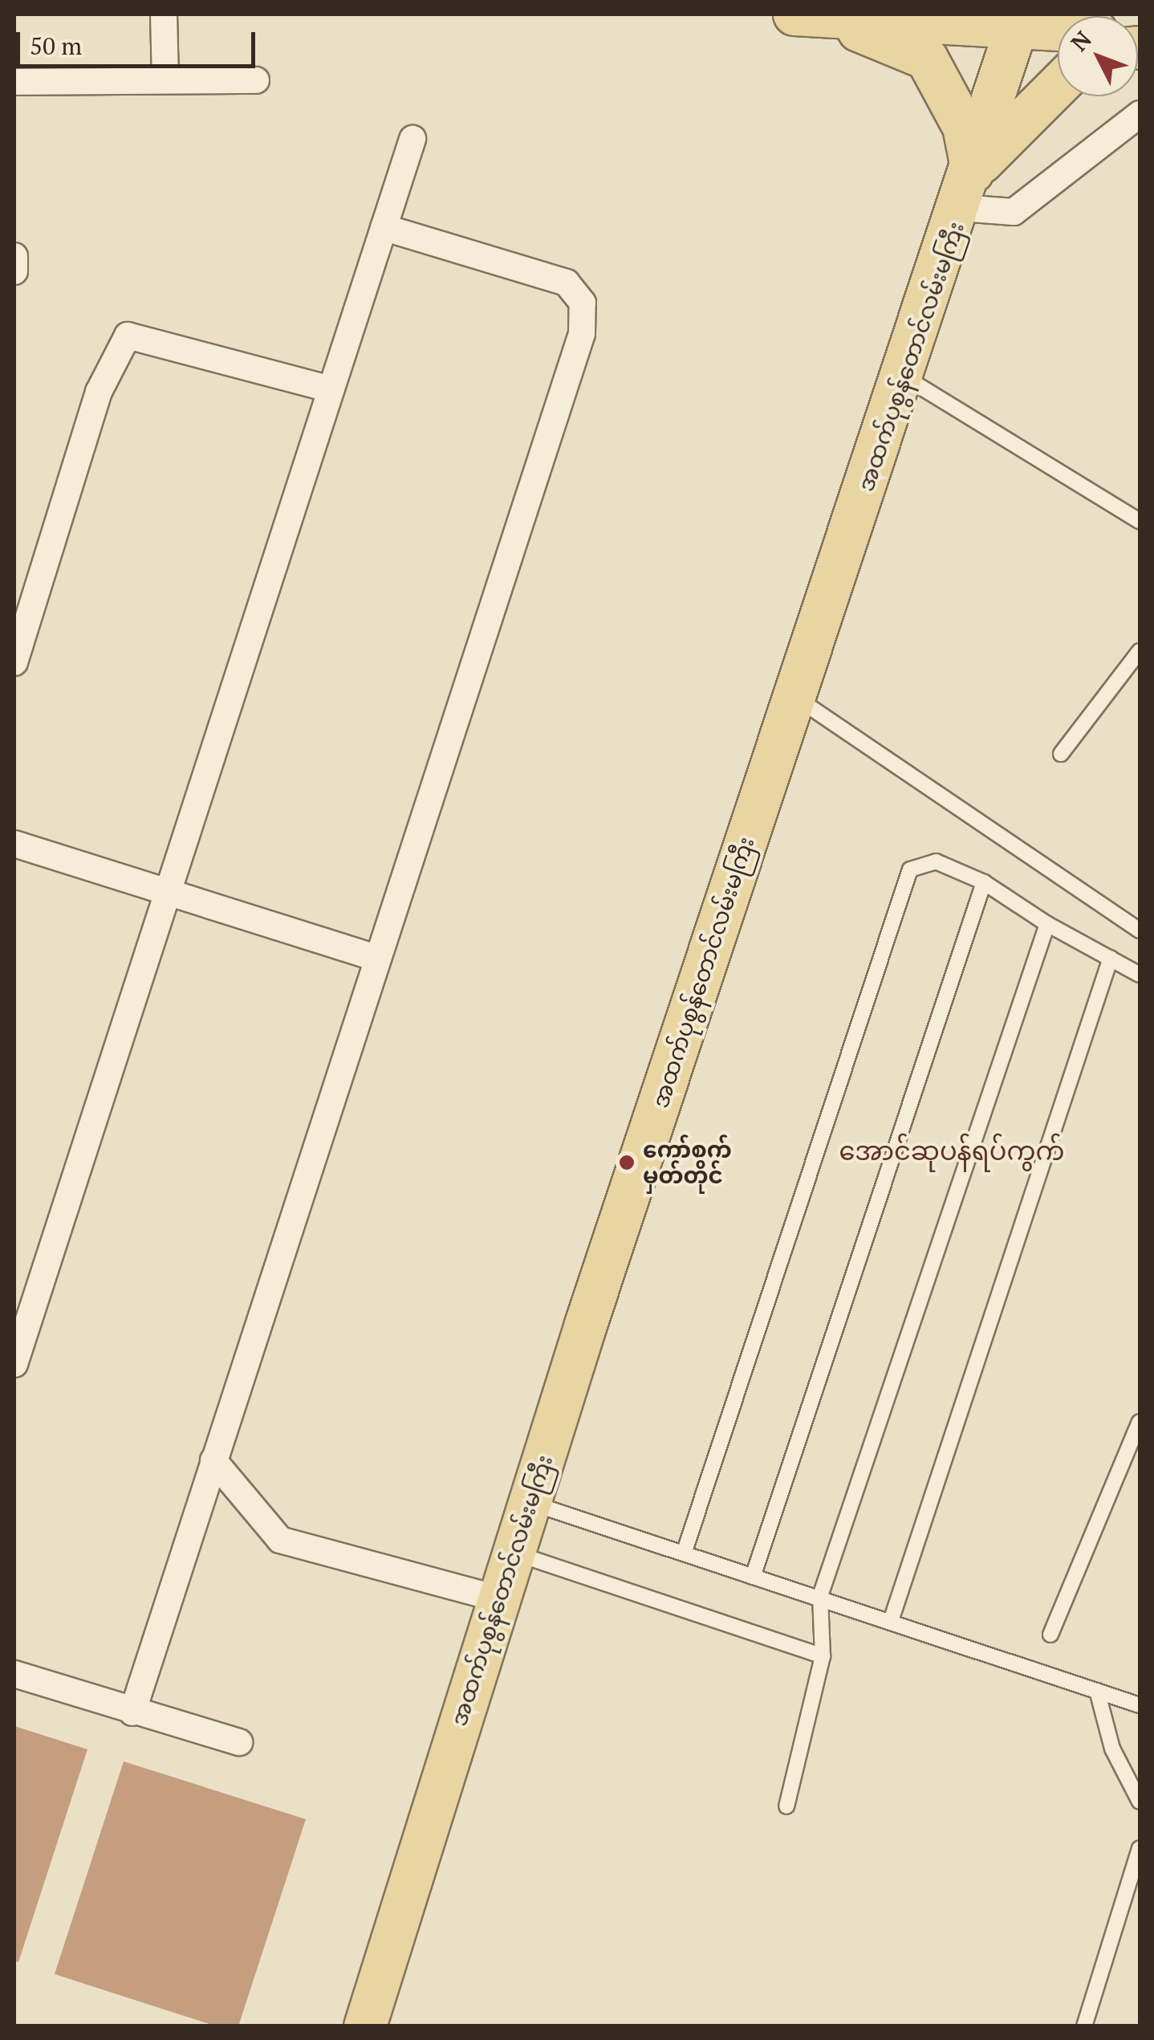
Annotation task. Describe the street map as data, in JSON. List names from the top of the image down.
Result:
{
  "streets": {
    "main road": ["အထက်ပုစွန်တောင်လမ်းမကြီး"]
  },
  "districts": ["အောင်ဆုပန်ရပ်ကွက်"],
  "places": ["ကော်စက် မှတ်တိုင်"],
  "scale_bar": "50 m",
  "north": "top left"
}
